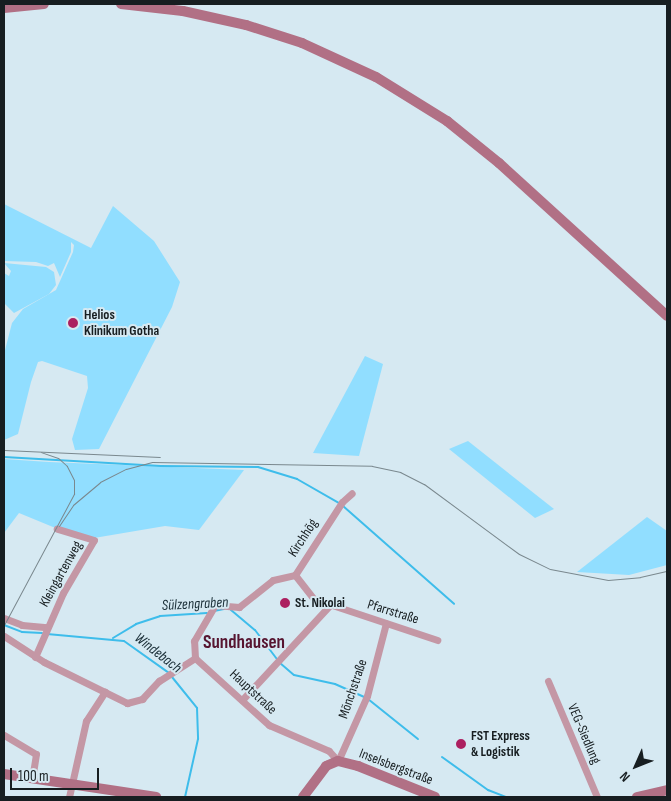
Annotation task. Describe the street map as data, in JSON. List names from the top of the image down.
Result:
{
  "streets": {
    "main road": ["Inselsbergstraße"],
    "street": [
      "Kirchhög",
      "Kleingartenweg",
      "Pfarrstraße",
      "Mönchstraße",
      "Hauptstraße",
      "VEG-Siedlung"
    ]
  },
  "crossings": [
    ["Kirchhög", "Pfarrstraße"],
    ["Kirchhög", "Hauptstraße"],
    ["Pfarrstraße", "Mönchstraße"],
    ["Mönchstraße", "Hauptstraße"],
    ["Mönchstraße", "Inselsbergstraße"],
    ["Hauptstraße", "Inselsbergstraße"]
  ],
  "districts": ["Sundhausen"],
  "water": ["Sülzengraben", "Windebach"],
  "places": ["Helios Klinikum Gotha", "St. Nikolai", "FST Express & Logistik"],
  "scale_bar": "100 m",
  "north": "bottom left"
}
